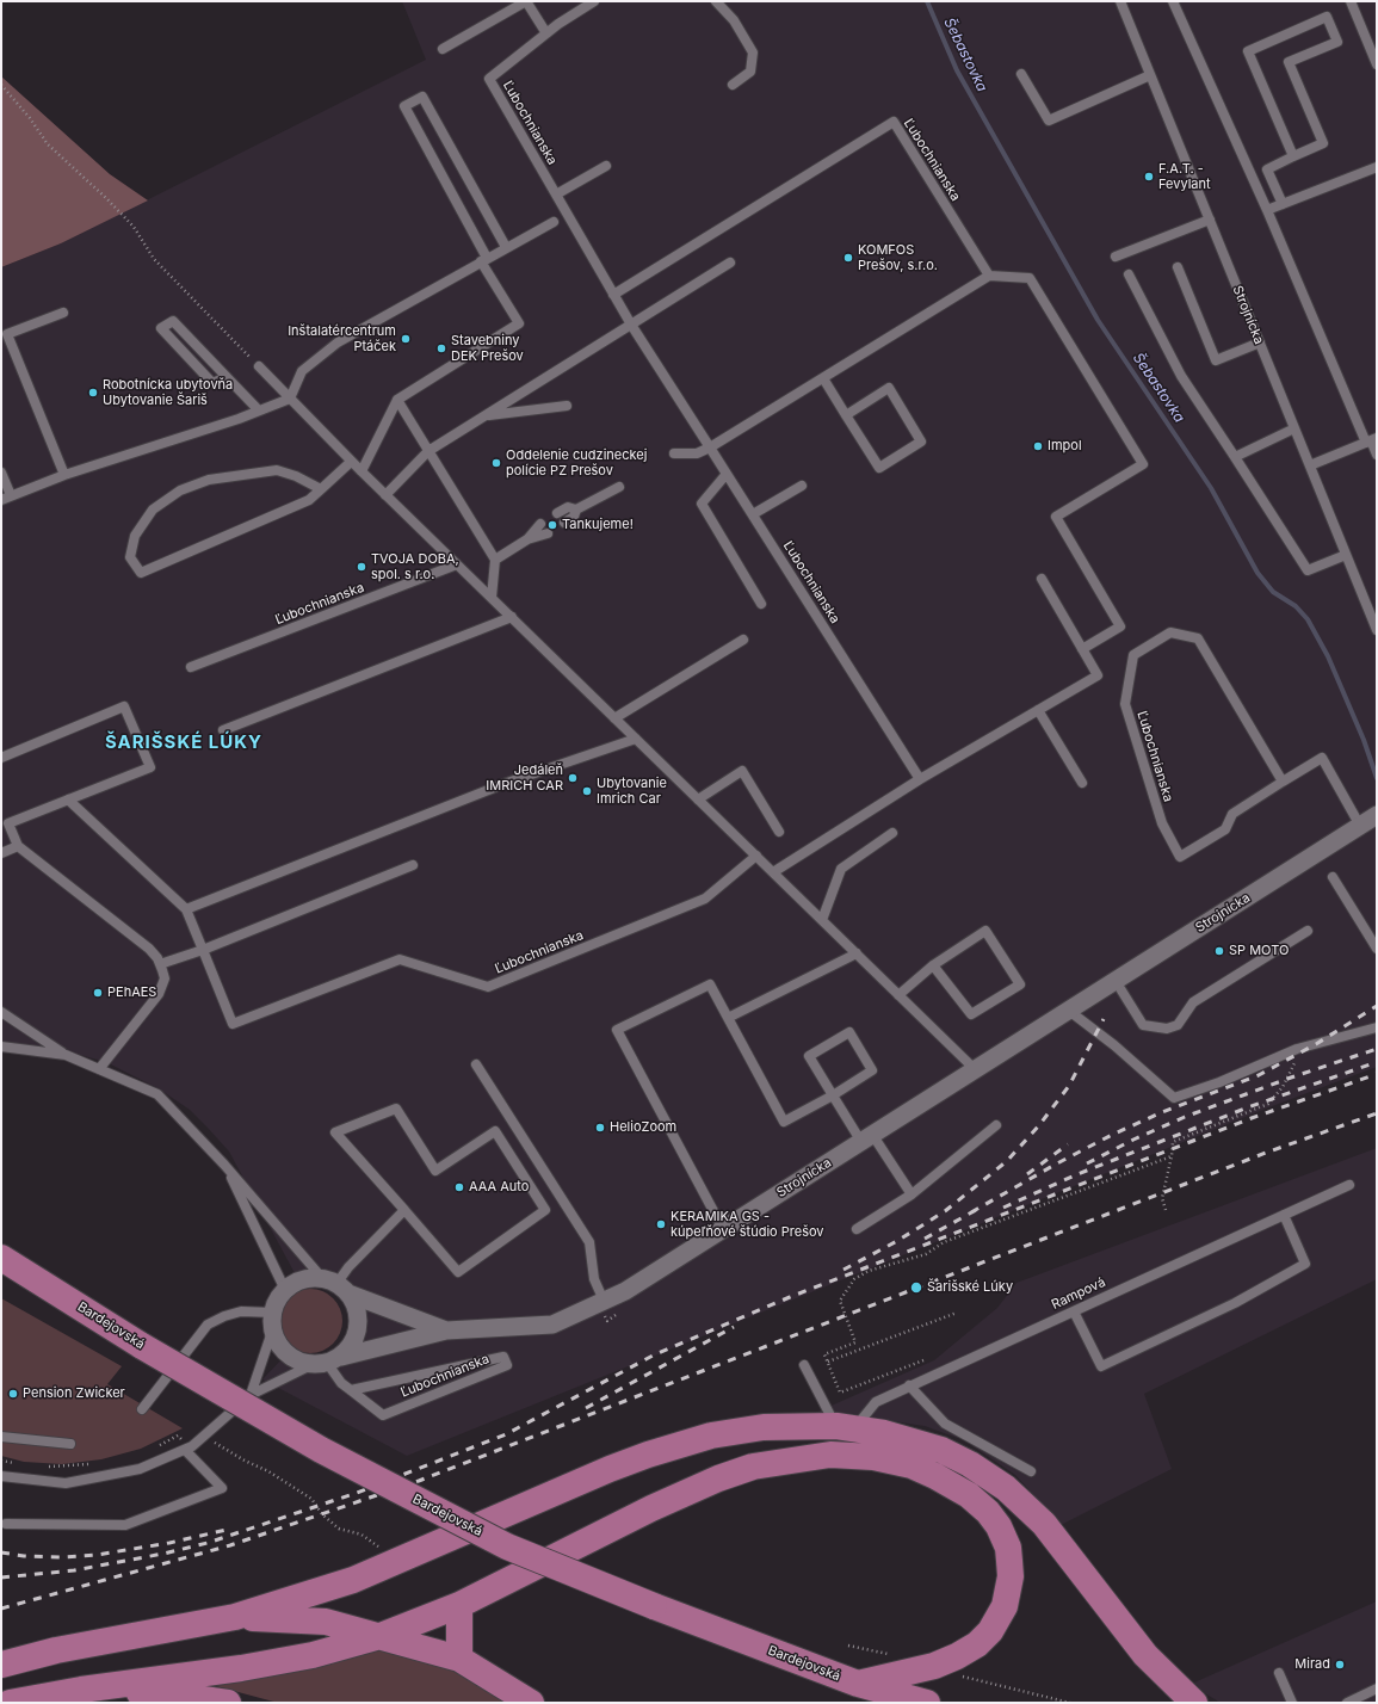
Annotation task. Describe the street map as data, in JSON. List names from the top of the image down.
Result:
{
  "streets": {
    "main road": ["Bardejovská"],
    "street": ["Strojnícka"],
    "lane": ["Ľubochnianska", "Rampová"]
  },
  "crossings": [
    ["Ľubochnianska", "Strojnícka"]
  ],
  "districts": ["ŠARIŠSKÉ LÚKY"],
  "water": ["Šebastovka"],
  "places": [
    "F.A.T. - Fevylant",
    "KOMFOS Prešov, s.r.o.",
    "Inštalatércentrum Ptáček",
    "Stavebniny DEK Prešov",
    "Robotnícka ubytovňa Ubytovanie Šariš",
    "Impol",
    "Oddelenie cudzineckej polície PZ Prešov",
    "Tankujeme!",
    "TVOJA DOBA, spol. s r.o.",
    "Jedáleň IMRICH CAR",
    "Ubytovanie Imrich Car",
    "SP MOTO",
    "PEhAES",
    "HelioZoom",
    "AAA Auto",
    "KERAMIKA GS - kúpeľňové štúdio Prešov",
    "Šarišské Lúky",
    "Pension Zwicker",
    "Mirad"
  ]
}
